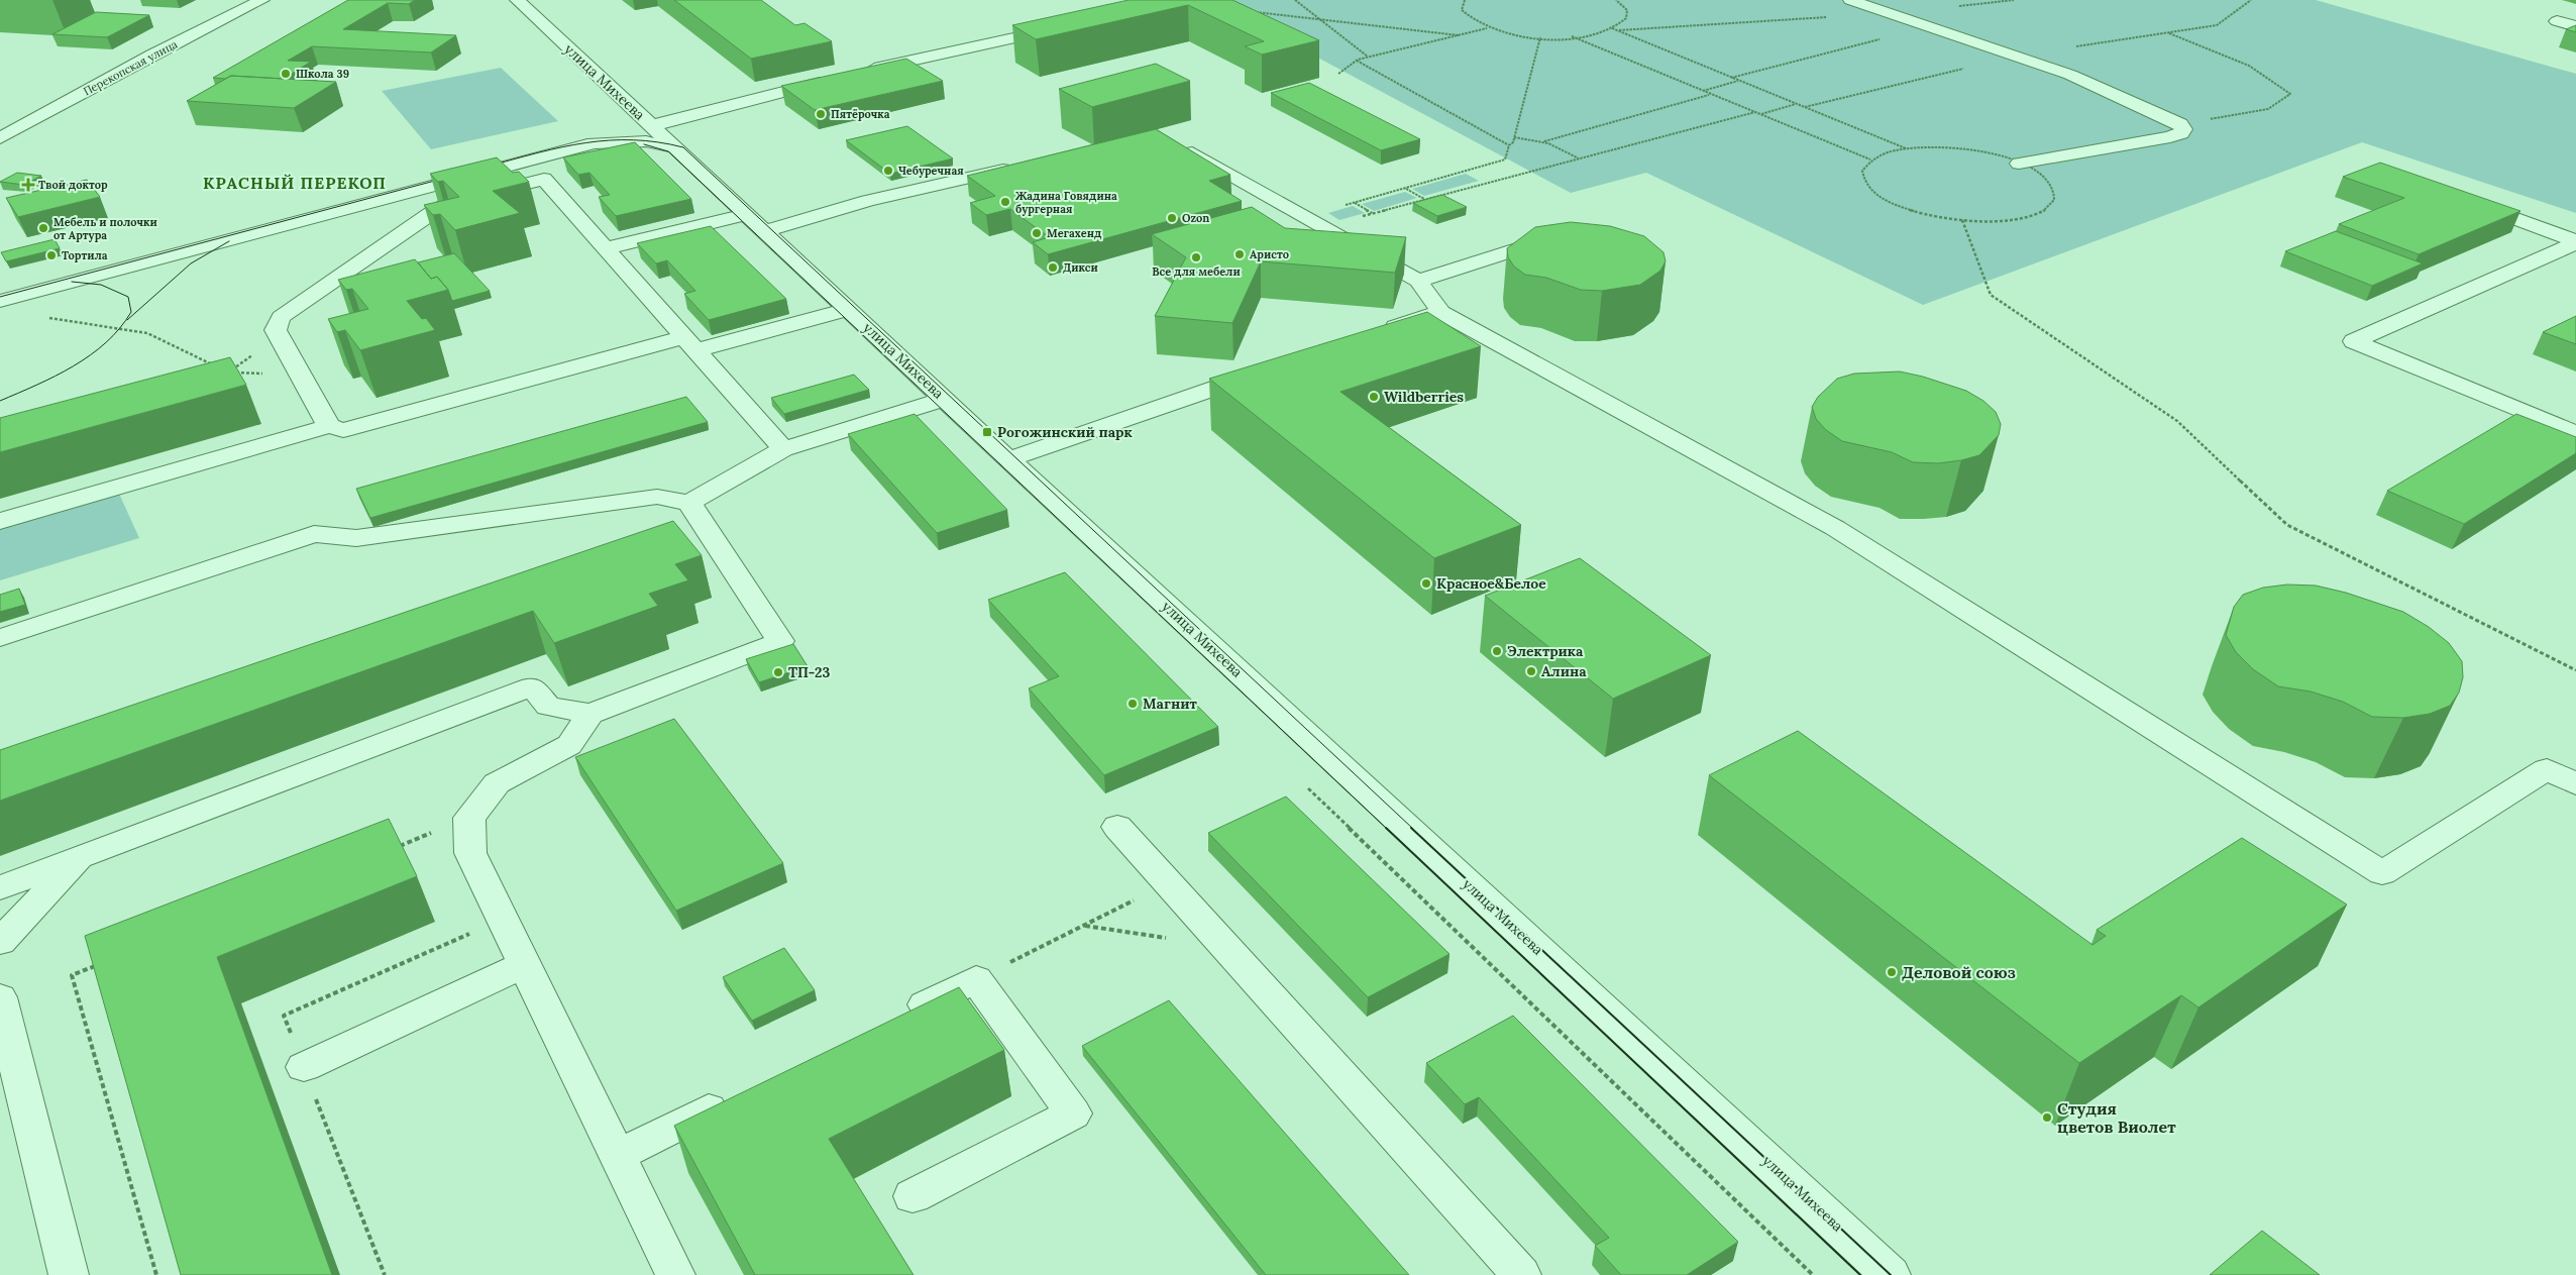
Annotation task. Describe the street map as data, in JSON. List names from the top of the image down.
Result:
{
  "streets": {
    "street": ["Перекопская улица", "улица Михеева"]
  },
  "districts": ["КРАСНЫЙ ПЕРЕКОП"],
  "places": {
    "other": [
      "Школа 39",
      "Пятёрочка",
      "Чебуречная",
      "Жадина Говядина бургерная",
      "Ozon",
      "Мебель и полочки от Артура",
      "Мегахенд",
      "Аристо",
      "Тортила",
      "Все для мебели",
      "Дикси",
      "Wildberries",
      "Красное&Белое",
      "Электрика",
      "Алина",
      "ТП-23",
      "Магнит",
      "Деловой союз",
      "Студия цветов Виолет"
    ],
    "health": ["Твой доктор"],
    "transit": ["Рогожинский парк"]
  }
}
